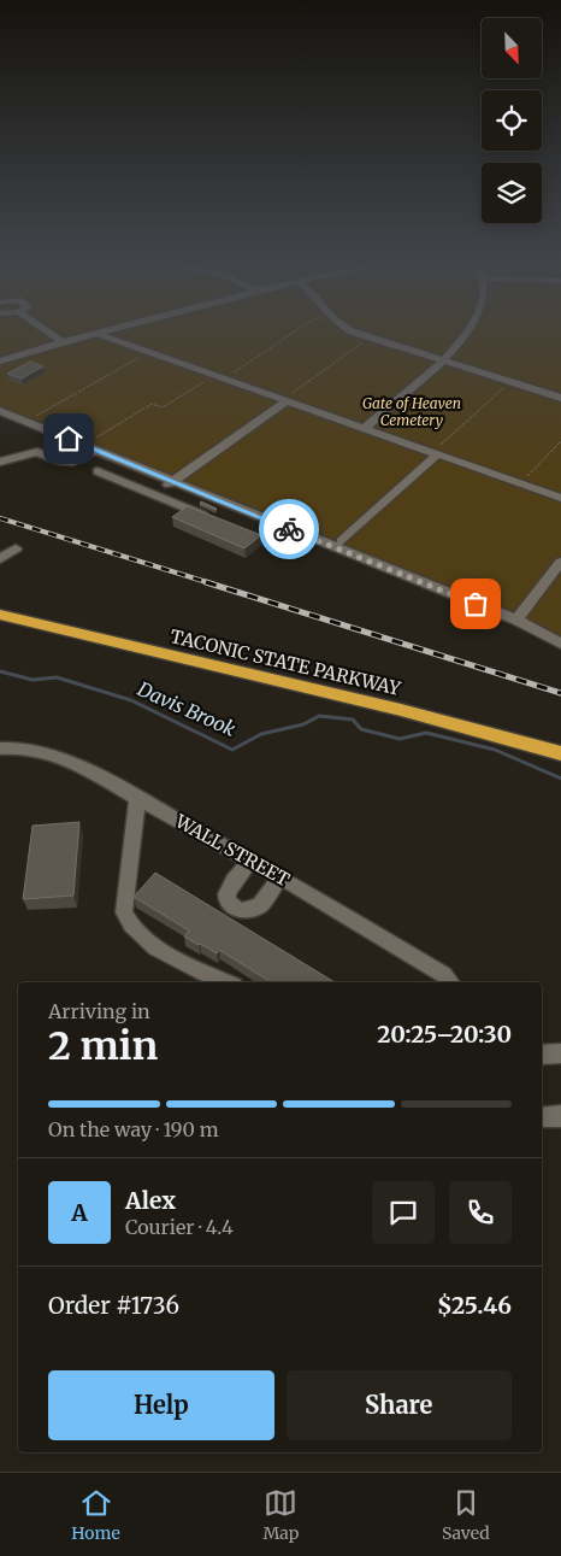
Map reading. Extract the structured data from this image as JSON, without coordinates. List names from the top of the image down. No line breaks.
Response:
{"streets":{"highway":["TACONIC STATE PARKWAY"],"street":["WALL STREET"]},"water":["Davis Brook"],"parks":["Gate of Heaven Cemetery"],"north":"bottom right","page":{"heading":["2 min","Arriving in","20:25–20:30"],"panel":["Alex","Courier · 4.4","Order #1736","$25.46"],"bar":"On the way · 190 m","round":"A","buttons":["Help","Share"],"tabs":["Home","Map","Saved"]}}
